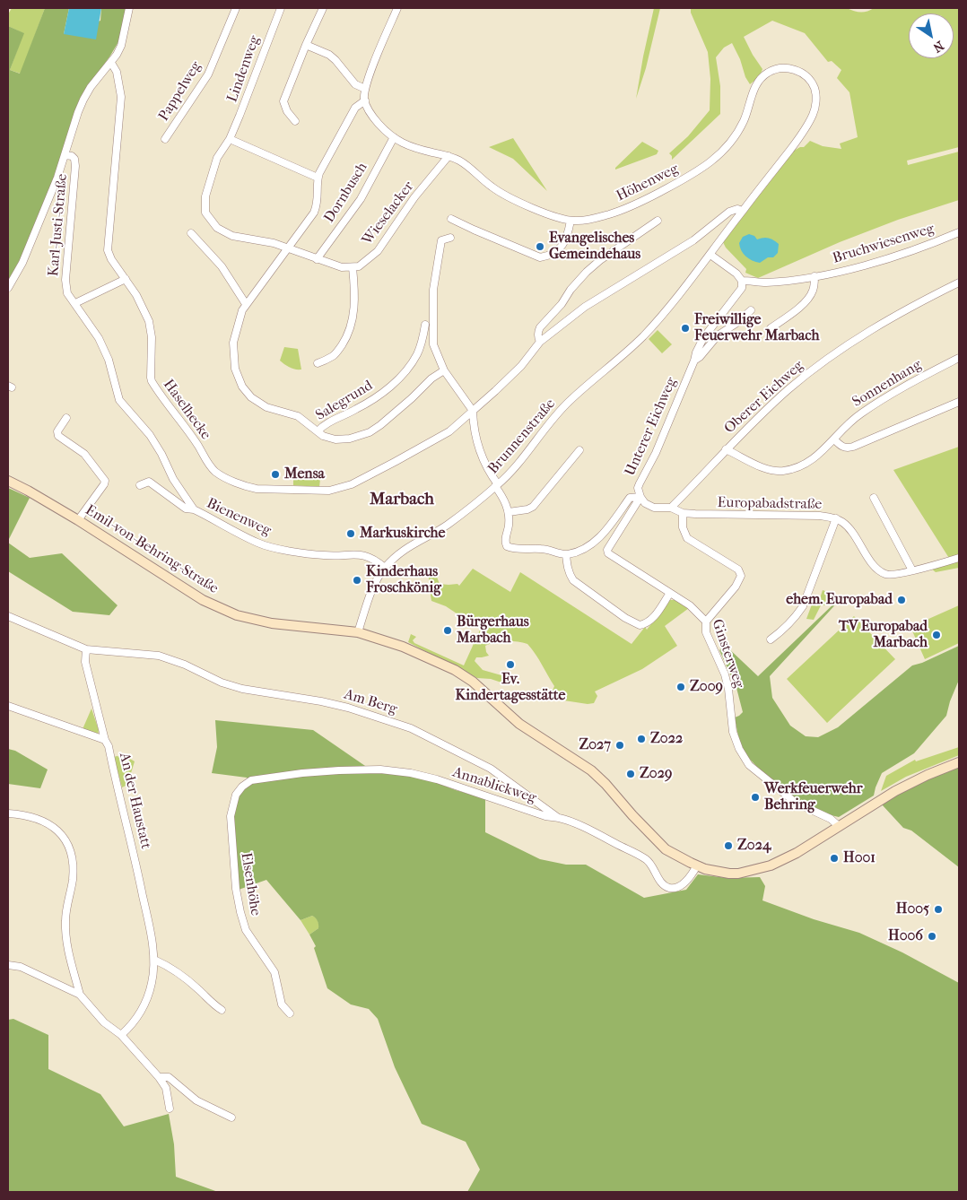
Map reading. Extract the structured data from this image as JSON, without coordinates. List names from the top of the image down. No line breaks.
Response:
{"streets":{"main road":["Emil-von-Behring-Straße"],"street":["Lindenweg","Pappelweg","Höhenweg","Dornbusch","Wieselacker","Karl-Justi-Straße","Bruchwiesenweg","Sonnenhang","Oberer Eichweg","Salegrund","Haselhecke","Unterer Eichweg","Brunnenstraße","Europabadstraße","Bienenweg","Ginsterweg","Am Berg","Annablickweg","An der Haustatt","Elsenhöhe"]},"crossings":[["Höhenweg","Dornbusch"],["Höhenweg","Wieselacker"],["Höhenweg","Brunnenstraße"],["Karl-Justi-Straße","Bienenweg"],["Bruchwiesenweg","Unterer Eichweg"],["Sonnenhang","Oberer Eichweg"],["Oberer Eichweg","Unterer Eichweg"],["Oberer Eichweg","Europabadstraße"],["Unterer Eichweg","Europabadstraße"],["Unterer Eichweg","Ginsterweg"],["Brunnenstraße","Bienenweg"],["Brunnenstraße","Emil-von-Behring-Straße"],["Emil-von-Behring-Straße","Ginsterweg"],["Emil-von-Behring-Straße","Annablickweg"],["Am Berg","Annablickweg"],["Am Berg","An der Haustatt"],["Annablickweg","Elsenhöhe"]],"districts":["Marbach"],"places":["Evangelisches Gemeindehaus","Freiwillige Feuerwehr Marbach","Mensa","Markuskirche","Kinderhaus Froschkönig","ehem. Europabad","Bürgerhaus Marbach","TV Europabad Marbach","Ev. Kindertagesstätte","Z009","Z022","Z027","Z029","Werkfeuerwehr Behring","Z024","H001","H005","H006"],"north":"bottom right"}
